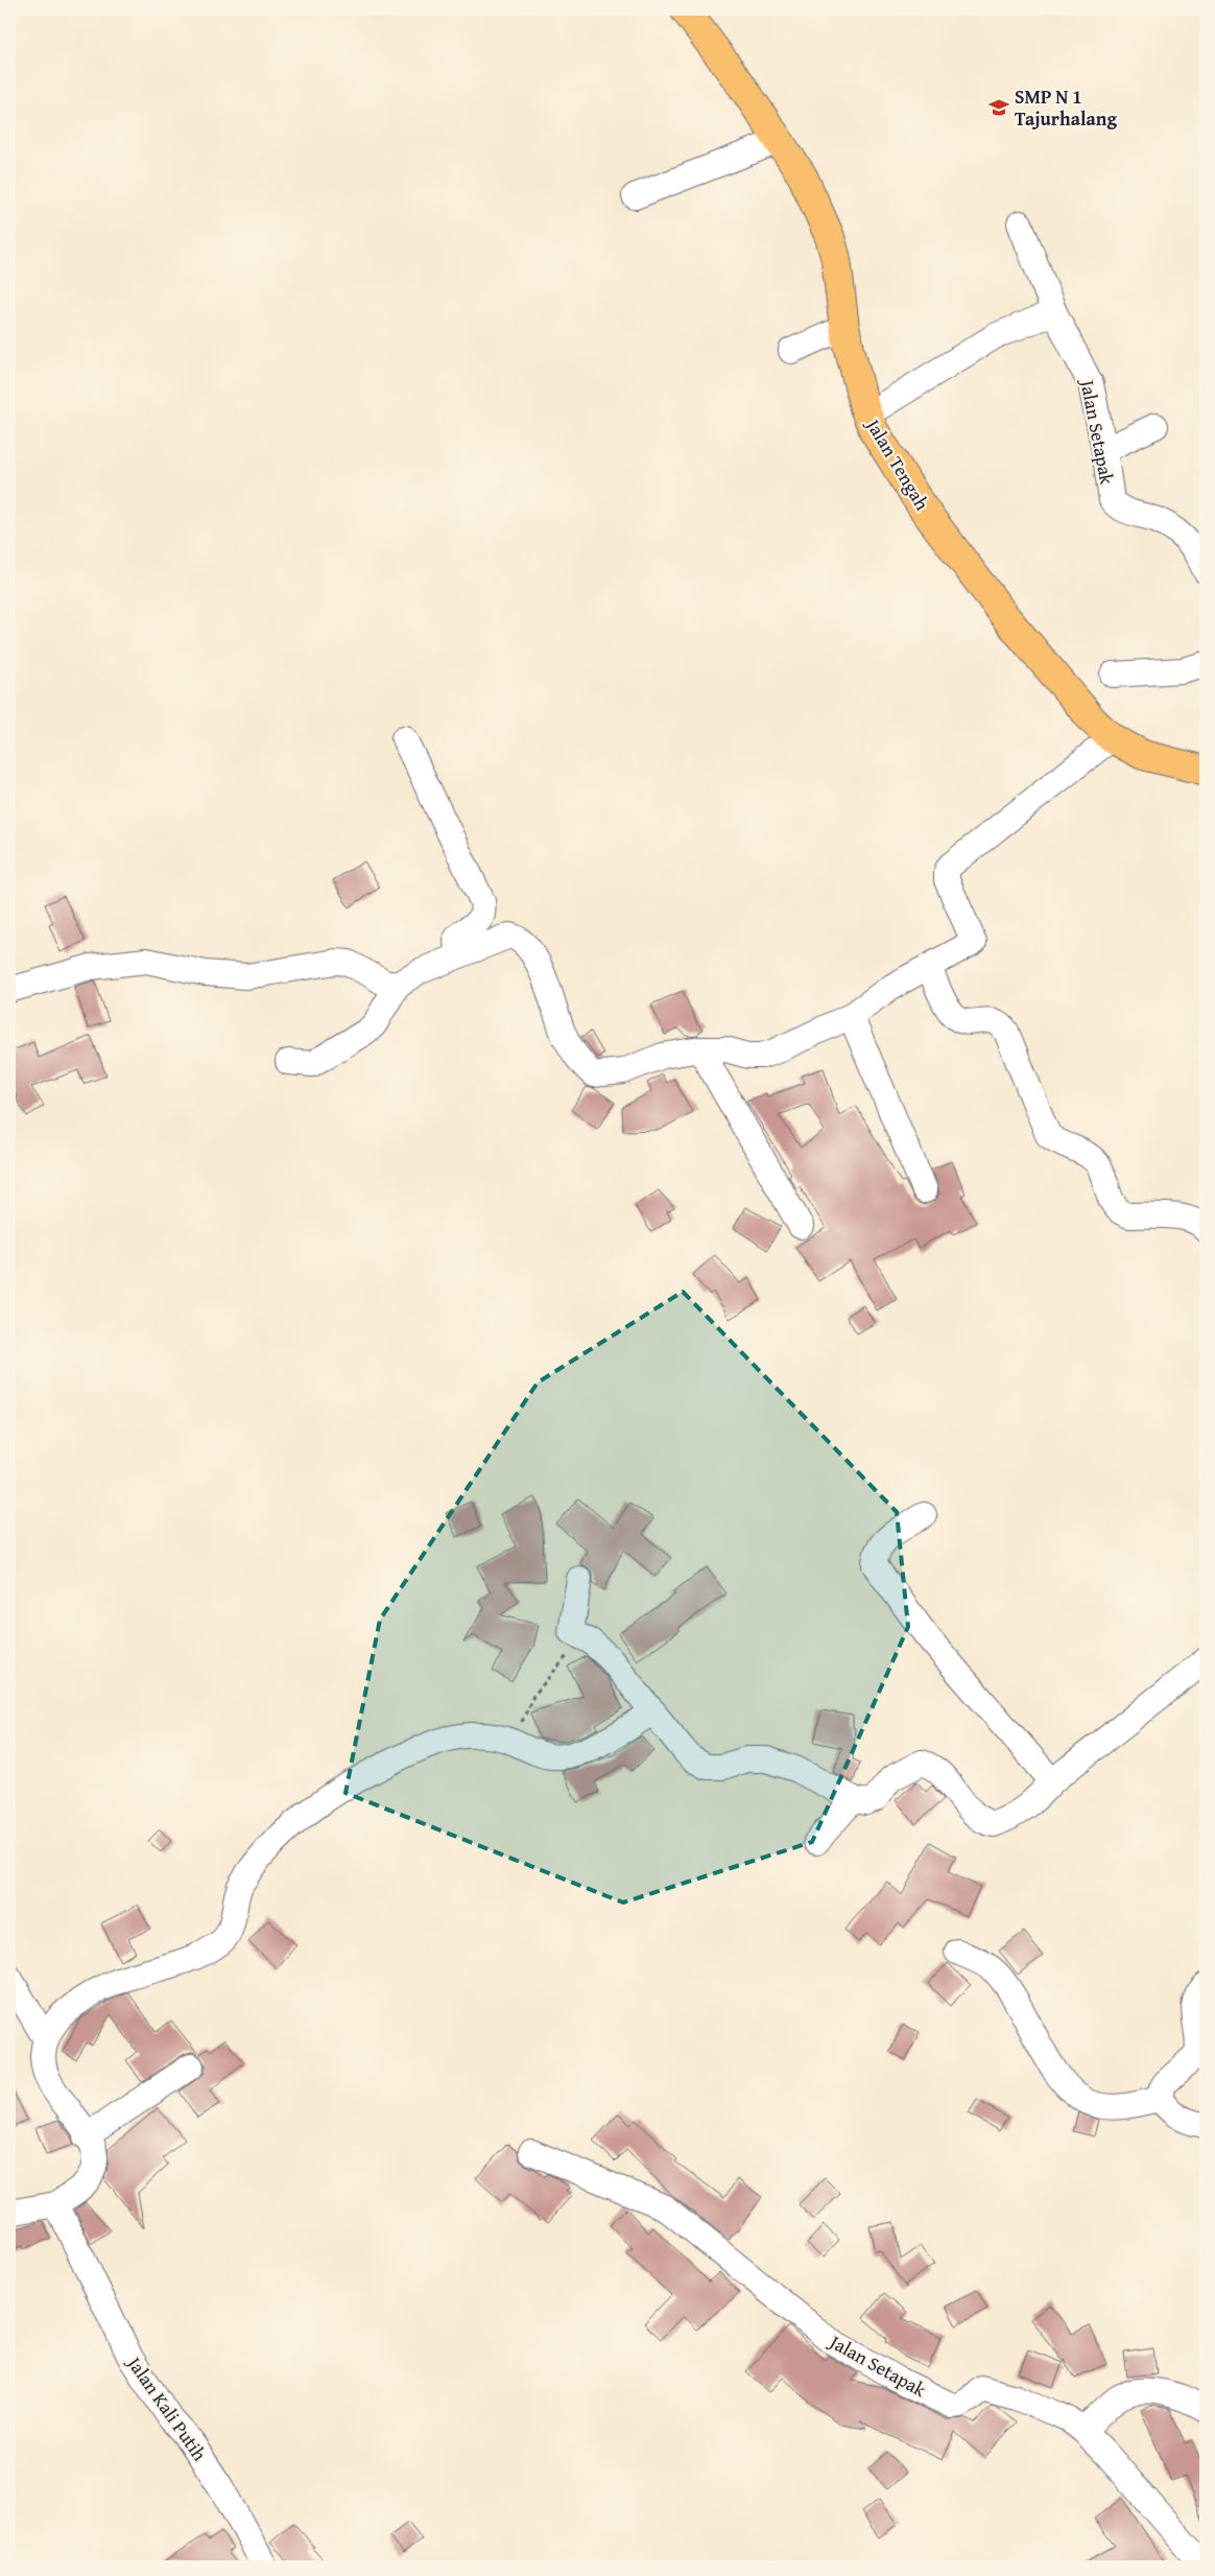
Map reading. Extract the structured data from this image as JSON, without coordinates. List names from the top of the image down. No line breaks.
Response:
{"streets":{"main road":["Jalan Tengah"],"street":["Jalan Setapak","Jalan Kali Putih"]},"places":{"school or university":["SMP N 1 Tajurhalang"]}}
